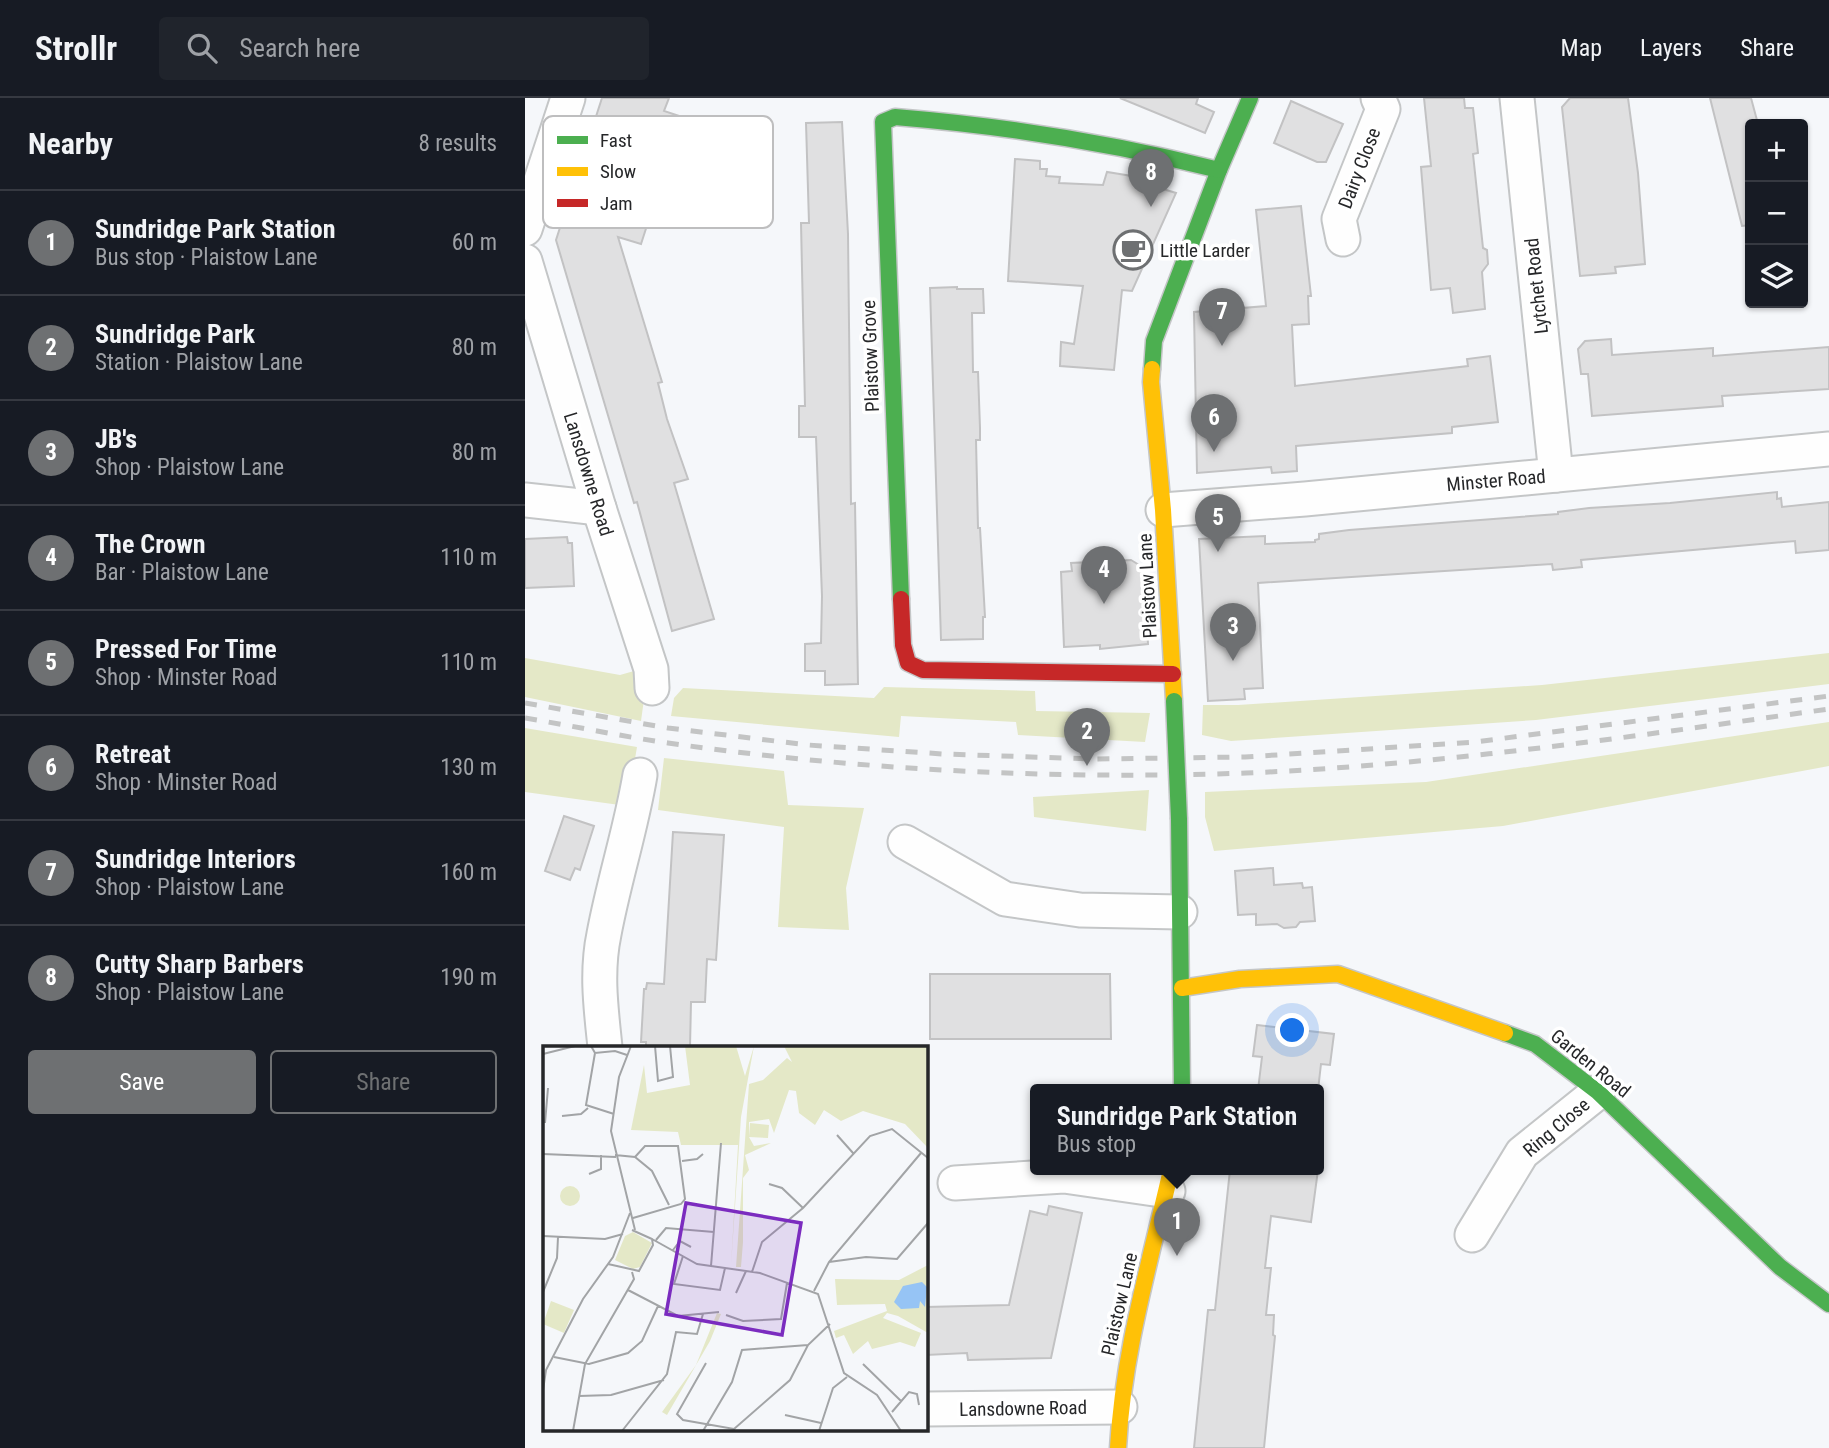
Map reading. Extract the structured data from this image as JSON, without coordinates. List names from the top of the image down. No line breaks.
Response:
{"streets":{"street":["Dairy Close","Lytchet Road","Plaistow Grove","Lansdowne Road","Minster Road","Plaistow Lane","Garden Road","Ring Close"]},"crossings":[["Lytchet Road","Minster Road"],["Plaistow Grove","Plaistow Lane"],["Lansdowne Road","Plaistow Lane"],["Minster Road","Plaistow Lane"],["Plaistow Lane","Garden Road"],["Garden Road","Ring Close"]],"places":{"cafe":["Little Larder"]},"legend":["Fast","Slow","Jam"],"page":{"header":"Strollr","search":"Search here","nav":["Map","Layers","Share"],"heading":["Nearby","8 results"],"map_buttons":["+","−"],"pins":["8","7","6","5","4","3","2","1"],"list":[{"mark":"1","name":"Sundridge Park Station","note":"Bus stop · Plaistow Lane","value":"60 m"},{"mark":"2","name":"Sundridge Park","note":"Station · Plaistow Lane","value":"80 m"},{"mark":"3","name":"JB's","note":"Shop · Plaistow Lane","value":"80 m"},{"mark":"4","name":"The Crown","note":"Bar · Plaistow Lane","value":"110 m"},{"mark":"5","name":"Pressed For Time","note":"Shop · Minster Road","value":"110 m"},{"mark":"6","name":"Retreat","note":"Shop · Minster Road","value":"130 m"},{"mark":"7","name":"Sundridge Interiors","note":"Shop · Plaistow Lane","value":"160 m"},{"mark":"8","name":"Cutty Sharp Barbers","note":"Shop · Plaistow Lane","value":"190 m"}],"buttons":["Save","Share"],"popup":["Sundridge Park Station","Bus stop"]}}
